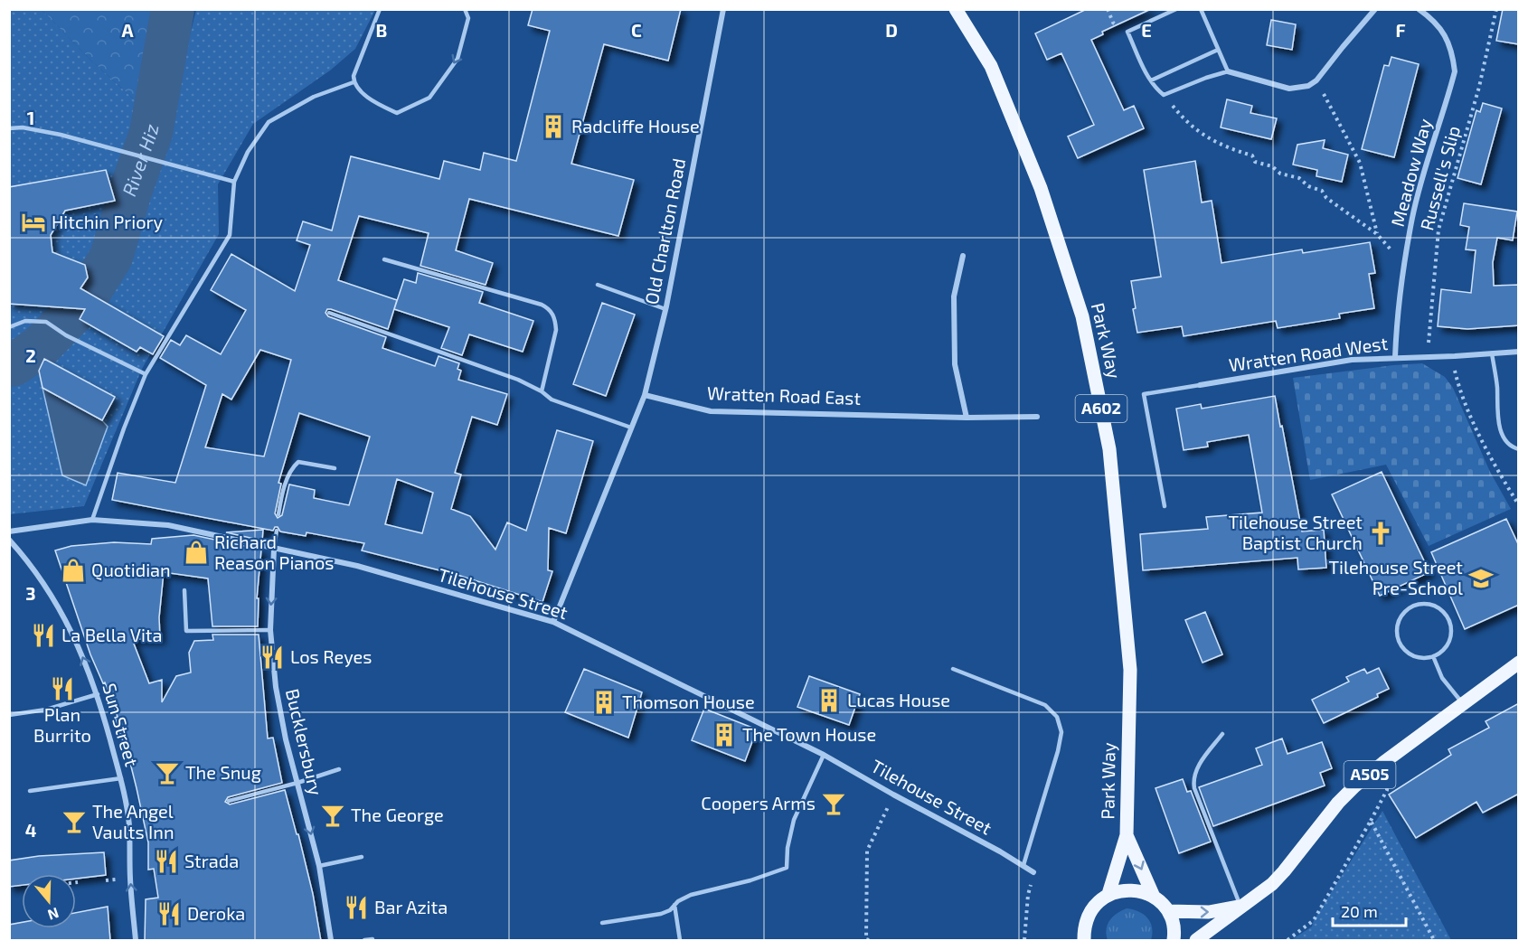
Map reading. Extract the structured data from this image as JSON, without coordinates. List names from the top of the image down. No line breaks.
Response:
{"streets":{"main road":["Park Way","A602","A505"],"street":["Meadow Way","Old Charlton Road","Wratten Road West","Wratten Road East","Tilehouse Street","Sun Street","Bucklersbury"],"path":["Russell's Slip"]},"crossings":[["Meadow Way","Wratten Road West"],["Russell's Slip","Wratten Road West"],["Old Charlton Road","Wratten Road East"],["Tilehouse Street","Bucklersbury"]],"one_way":["Sun Street","Bucklersbury"],"water":["River Hiz"],"places":{"building":["Radcliffe House","Lucas House","Thomson House","The Town House"],"hotel":["Hitchin Priory"],"church":["Tilehouse Street Baptist Church"],"shop":["Richard Reason Pianos","Quotidian"],"school or university":["Tilehouse Street Pre-School"],"restaurant":["La Bella Vita","Los Reyes","Plan Burrito","Strada","Bar Azita","Deroka"],"bar":["The Snug","Coopers Arms","The George","The Angel Vaults Inn"]},"scale_bar":"20 m","north":"bottom","grid":{"columns":["A","B","C","D","E","F"],"rows":["1","2","3","4"]}}
